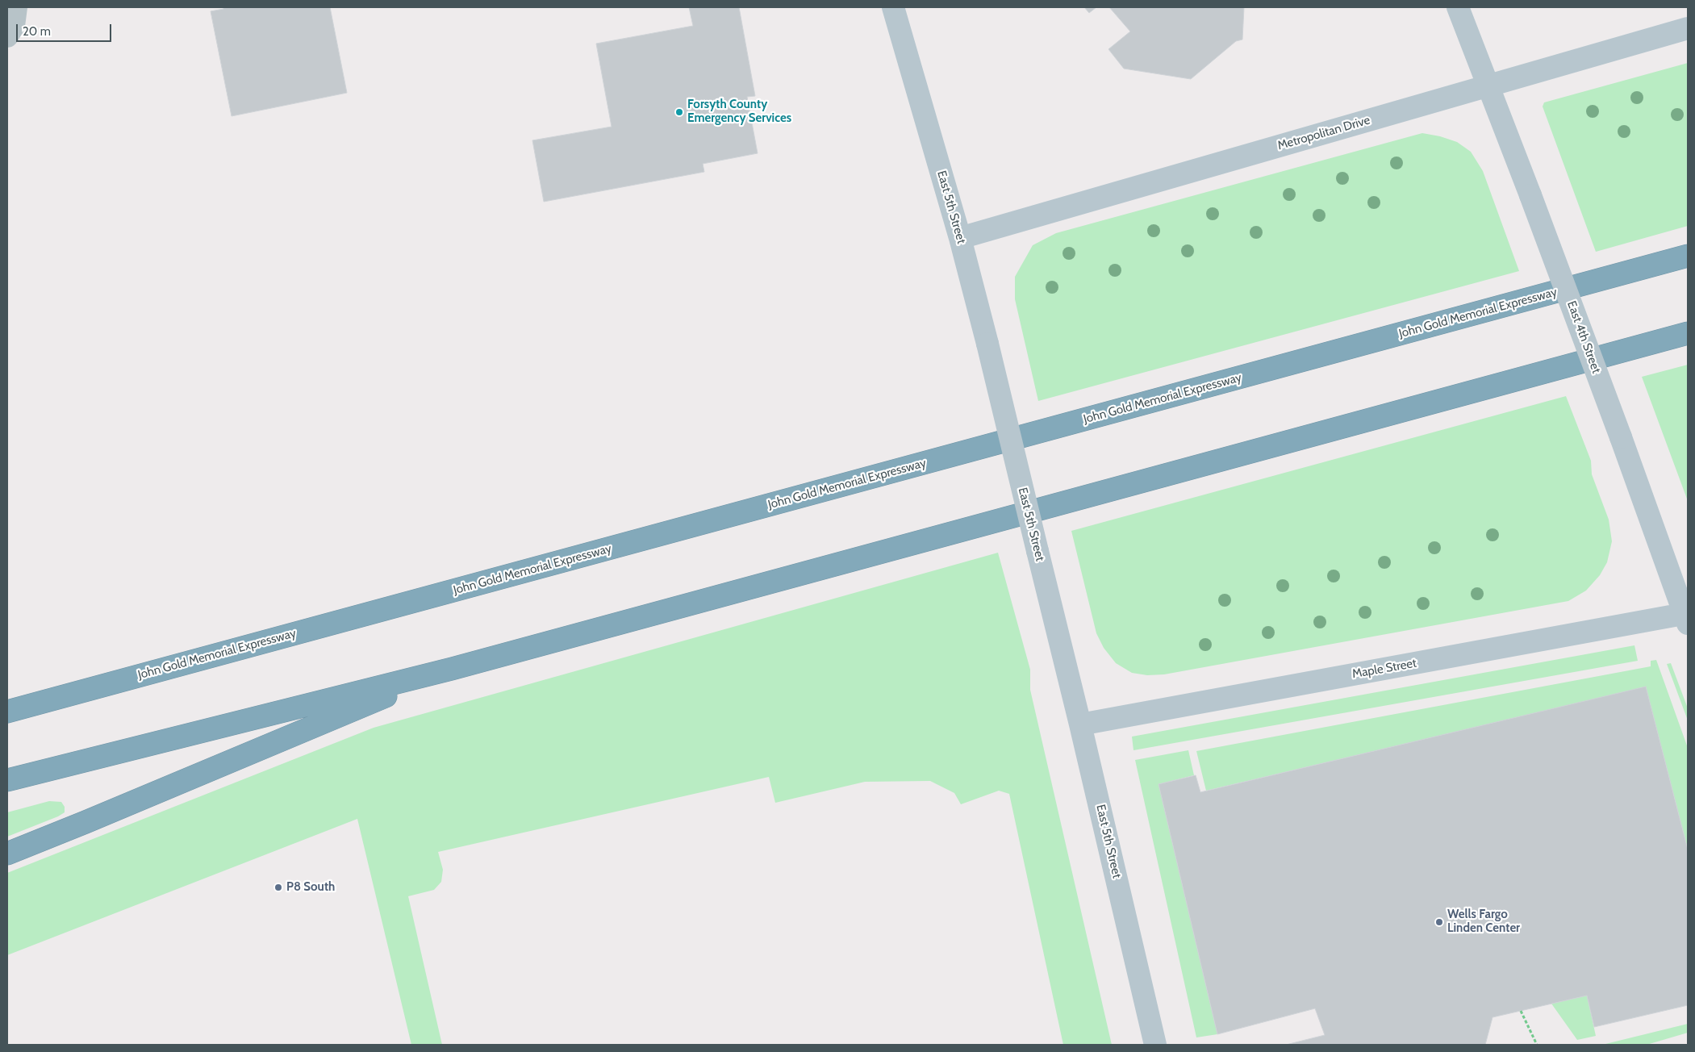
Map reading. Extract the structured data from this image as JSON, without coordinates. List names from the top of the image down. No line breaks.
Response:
{"streets":{"highway":["John Gold Memorial Expressway"],"street":["Metropolitan Drive","East 5th Street","East 4th Street","Maple Street"]},"crossings":[["Metropolitan Drive","East 5th Street"],["Metropolitan Drive","East 4th Street"],["East 5th Street","Maple Street"],["East 4th Street","Maple Street"]],"places":["Forsyth County Emergency Services","P8 South","Wells Fargo Linden Center"],"scale_bar":"20 m"}
